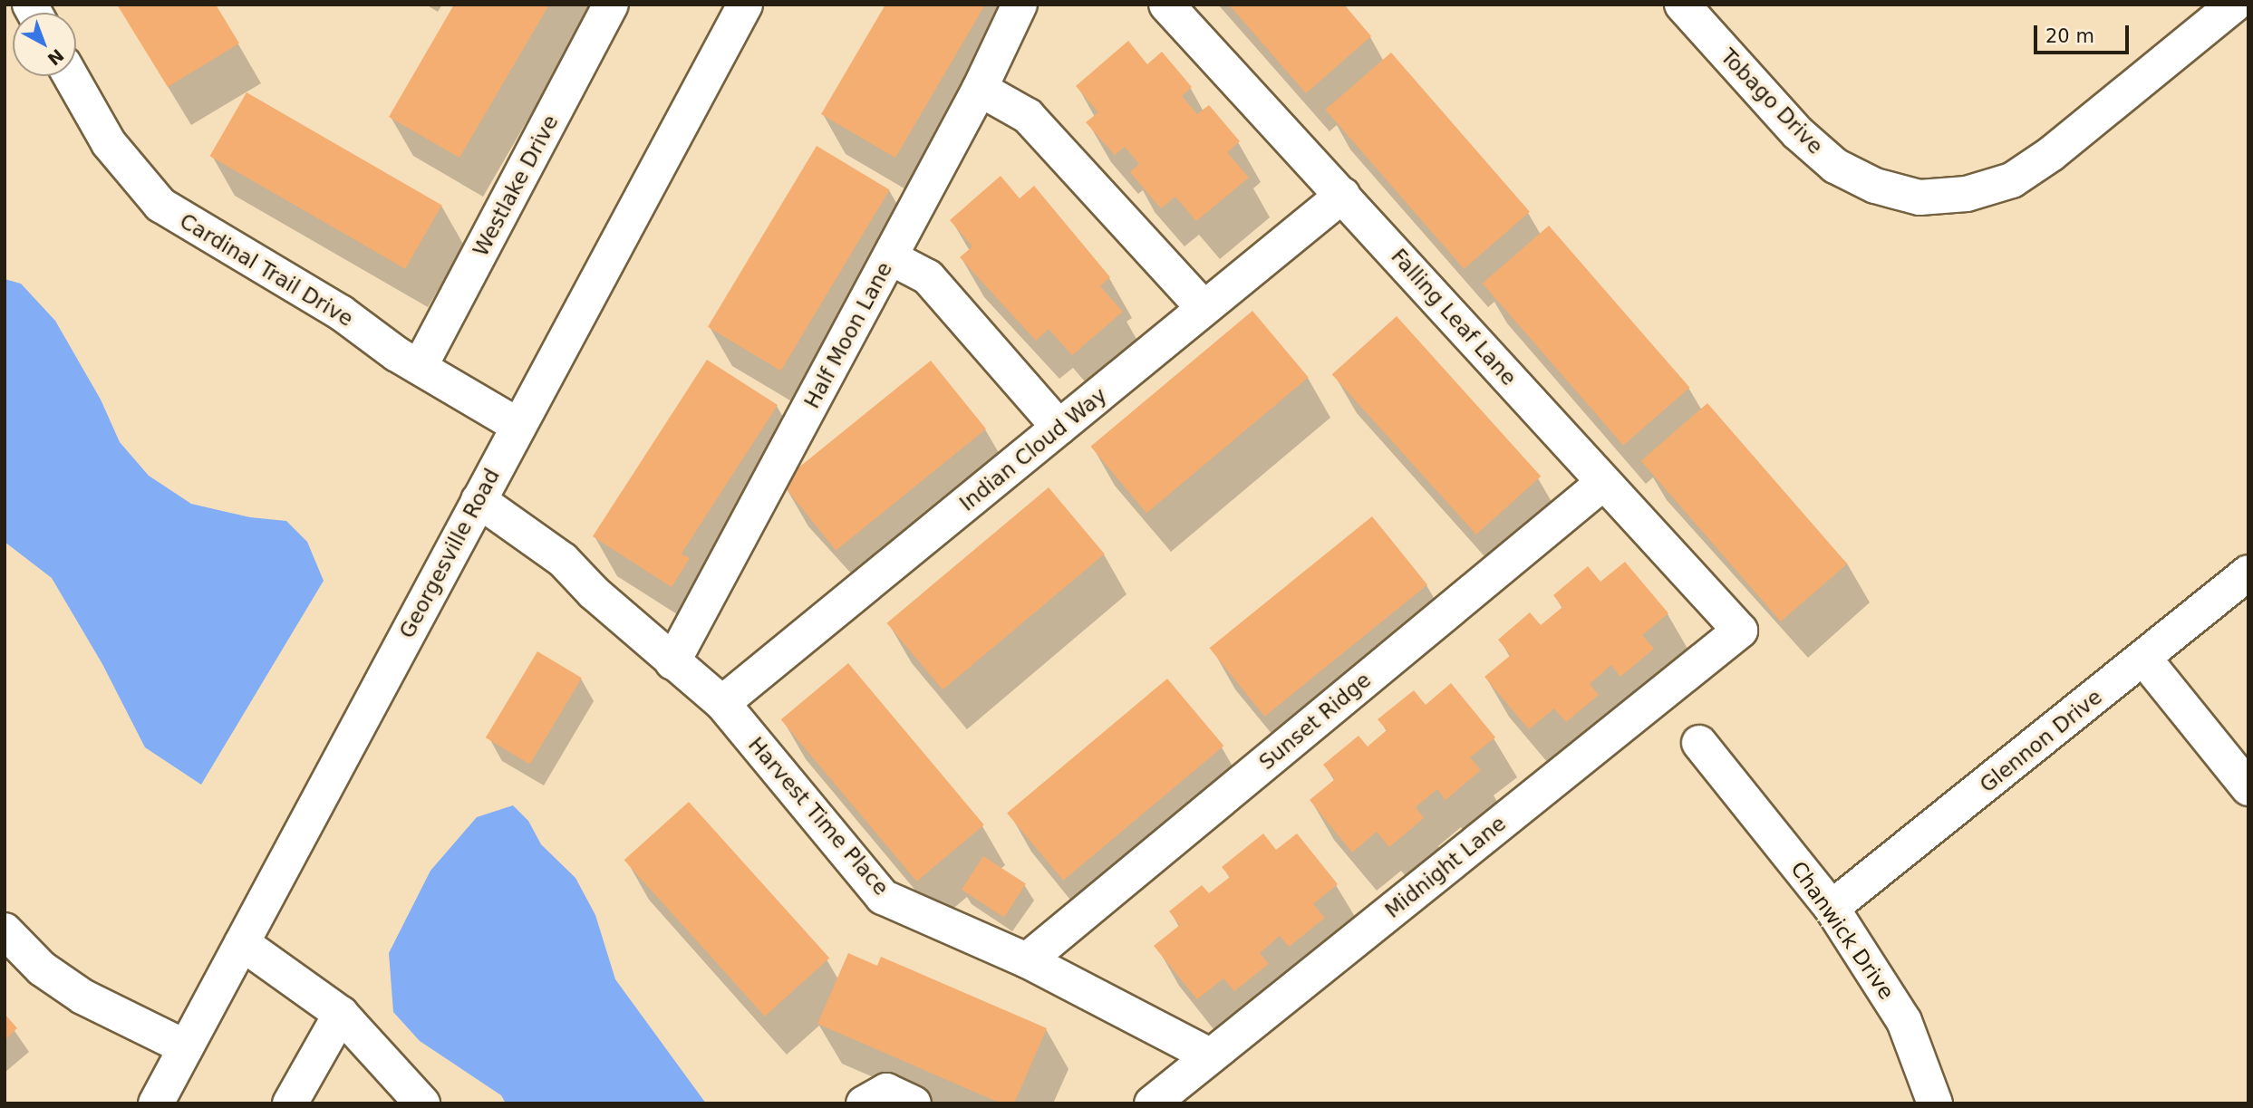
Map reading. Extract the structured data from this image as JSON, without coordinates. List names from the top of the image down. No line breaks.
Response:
{"streets":{"street":["Tobago Drive","Westlake Drive","Cardinal Trail Drive","Falling Leaf Lane","Half Moon Lane","Indian Cloud Way","Georgesville Road","Sunset Ridge","Glennon Drive","Harvest Time Place","Midnight Lane","Chanwick Drive"]},"crossings":[["Westlake Drive","Cardinal Trail Drive"],["Cardinal Trail Drive","Georgesville Road"],["Falling Leaf Lane","Indian Cloud Way"],["Falling Leaf Lane","Sunset Ridge"],["Falling Leaf Lane","Midnight Lane"],["Half Moon Lane","Harvest Time Place"],["Indian Cloud Way","Harvest Time Place"],["Georgesville Road","Harvest Time Place"],["Sunset Ridge","Harvest Time Place"],["Glennon Drive","Chanwick Drive"],["Harvest Time Place","Midnight Lane"]],"scale_bar":"20 m","north":"bottom right"}
